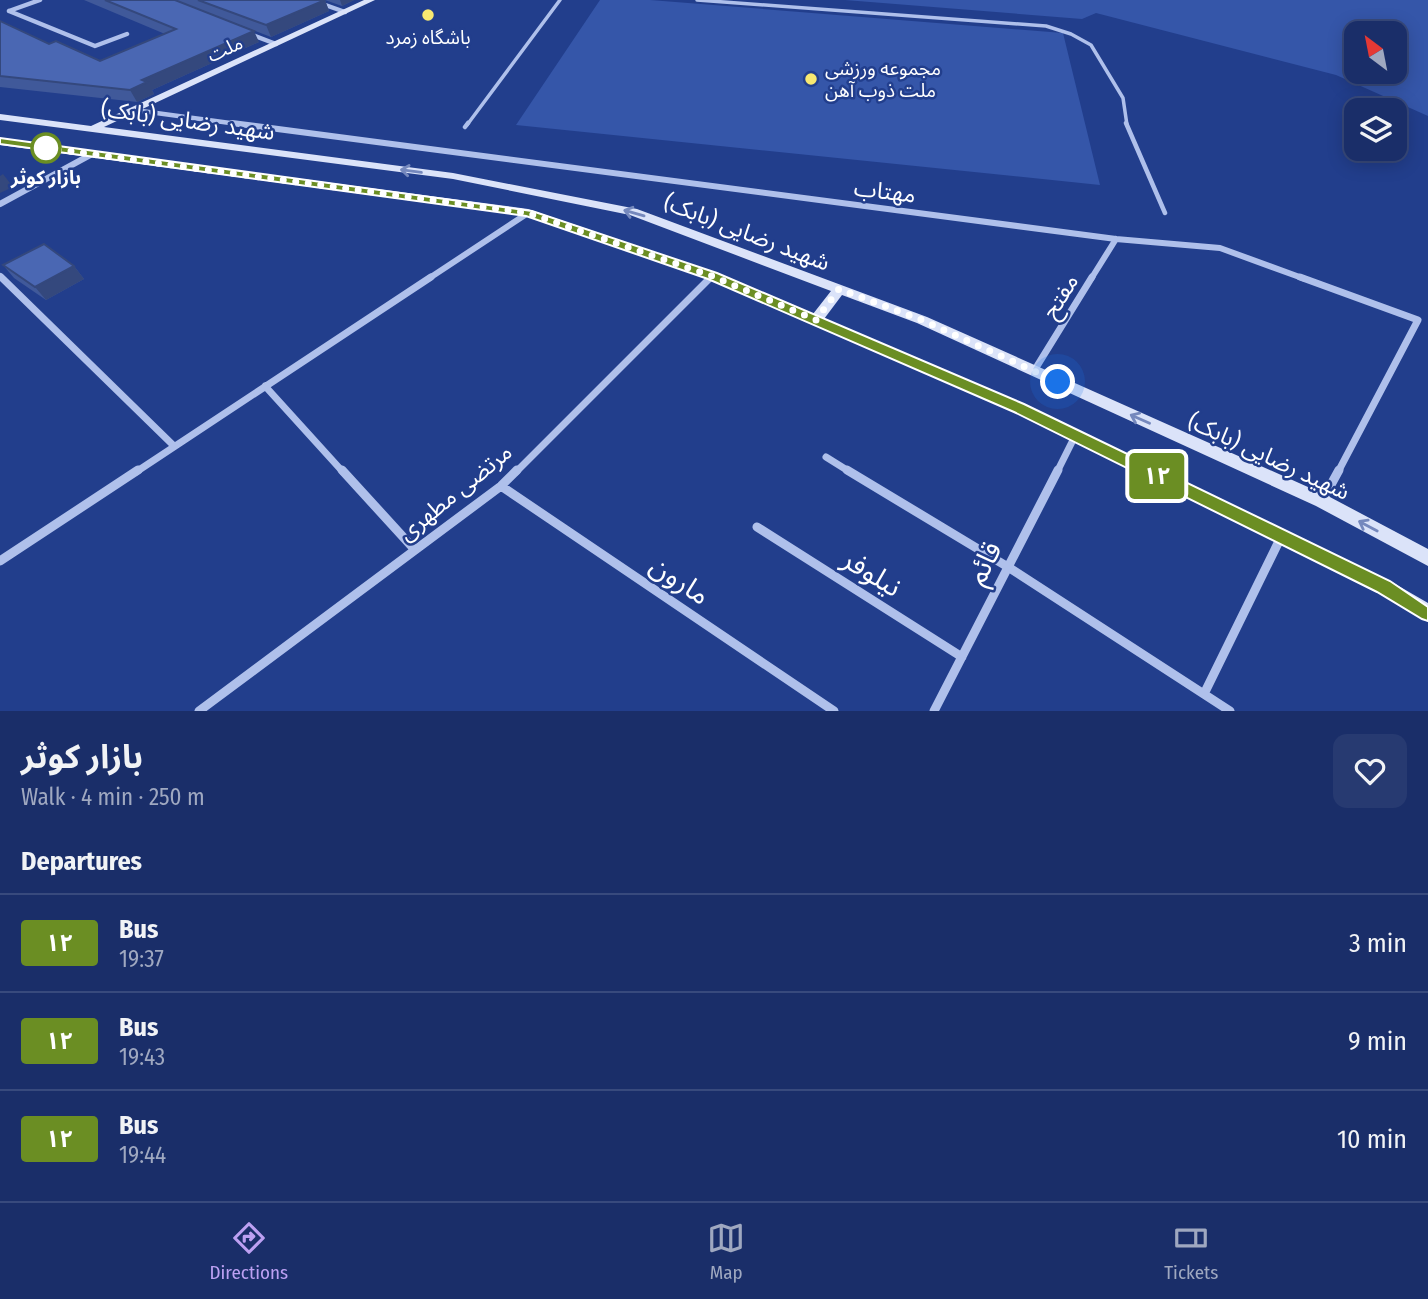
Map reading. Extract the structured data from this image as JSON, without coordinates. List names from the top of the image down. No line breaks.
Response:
{"streets":{"main road":["ملت","شهید رضایی (بابک)"],"street":["مهتاب","مفتح","مرتضی مطهری","قائم","نیلوفر","مارون"]},"crossings":[["ملت","شهید رضایی (بابک)"],["ملت","مهتاب"],["شهید رضایی (بابک)","مهتاب"],["شهید رضایی (بابک)","مفتح"],["شهید رضایی (بابک)","مرتضی مطهری"],["شهید رضایی (بابک)","قائم"],["مهتاب","مفتح"],["مرتضی مطهری","مارون"],["قائم","نیلوفر"]],"places":["باشگاه زمرد","مجموعه ورزشی ملت ذوب آهن","بازار کوثر"],"lines":["bus line ۱۲"],"north":"top left","page":{"on_map":"۱۲","heading":[["بازار کوثر","Walk · 4 min · 250 m"],"Departures"],"list":[{"mark":"۱۲","name":"Bus","note":"19:37","value":"3 min"},{"mark":"۱۲","name":"Bus","note":"19:43","value":"9 min"},{"mark":"۱۲","name":"Bus","note":"19:44","value":"10 min"}],"tabs":["Directions","Map","Tickets"]}}
